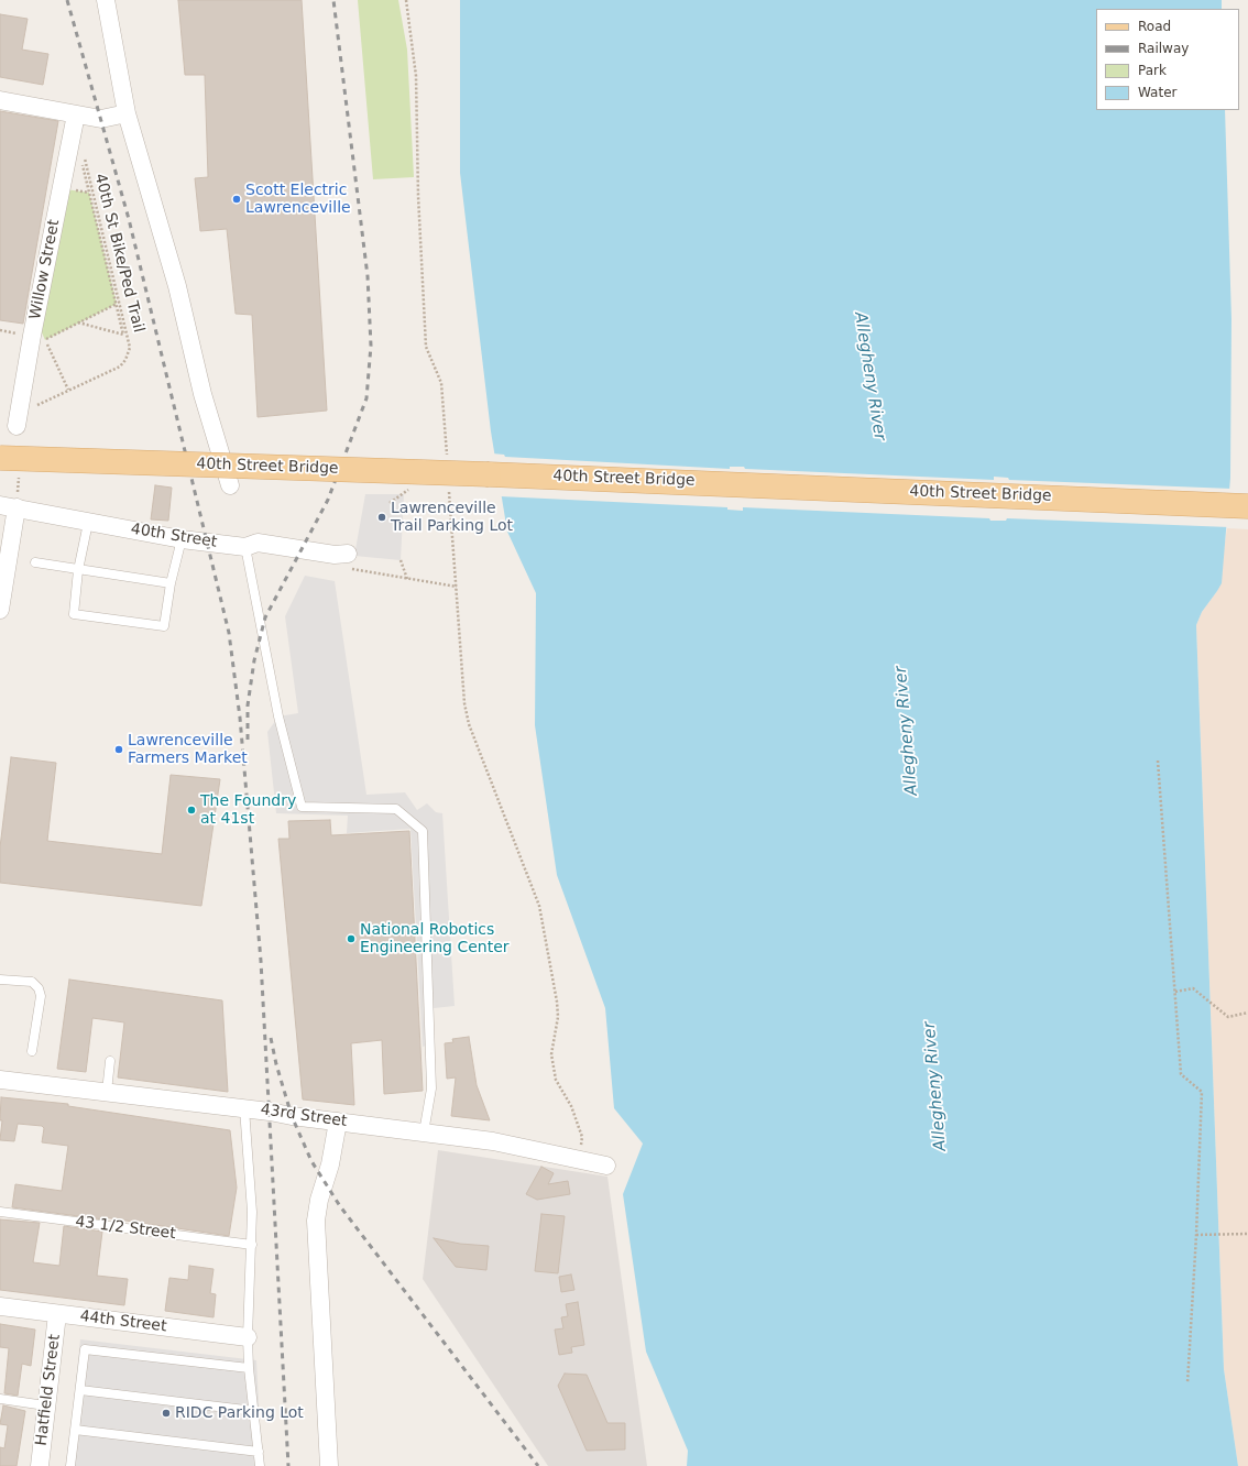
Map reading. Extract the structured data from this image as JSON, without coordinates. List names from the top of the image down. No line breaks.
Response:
{"streets":{"main road":["40th Street Bridge"],"street":["Willow Street","40th Street","43rd Street","44th Street","Hatfield Street"],"lane":["43 1/2 Street"],"path":["40th St Bike/Ped Trail"]},"crossings":[["44th Street","Hatfield Street"]],"water":["Allegheny River"],"places":["Scott Electric Lawrenceville","Lawrenceville Trail Parking Lot","Lawrenceville Farmers Market","The Foundry at 41st","National Robotics Engineering Center","RIDC Parking Lot"],"legend":["Road","Railway","Park","Water"]}
